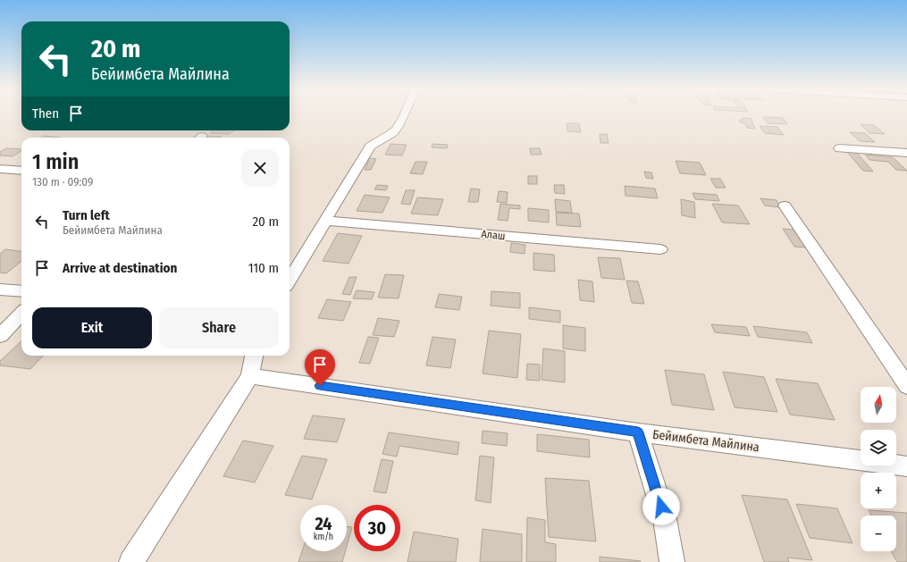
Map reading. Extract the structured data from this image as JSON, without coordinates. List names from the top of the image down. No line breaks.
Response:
{"streets":{"street":["Алаш","Бейимбета Майлина"]},"north":"top","page":{"turn":["20 m","Бейимбета Майлина"],"then":"Then","heading":["1 min","130 m · 09:09"],"list":[{"name":"Turn left","note":"Бейимбета Майлина","value":"20 m"},{"name":"Arrive at destination","value":"110 m"}],"buttons":["Exit","Share"],"map_buttons":["+","−"],"speed":"24 km/h","limit":"30"}}
